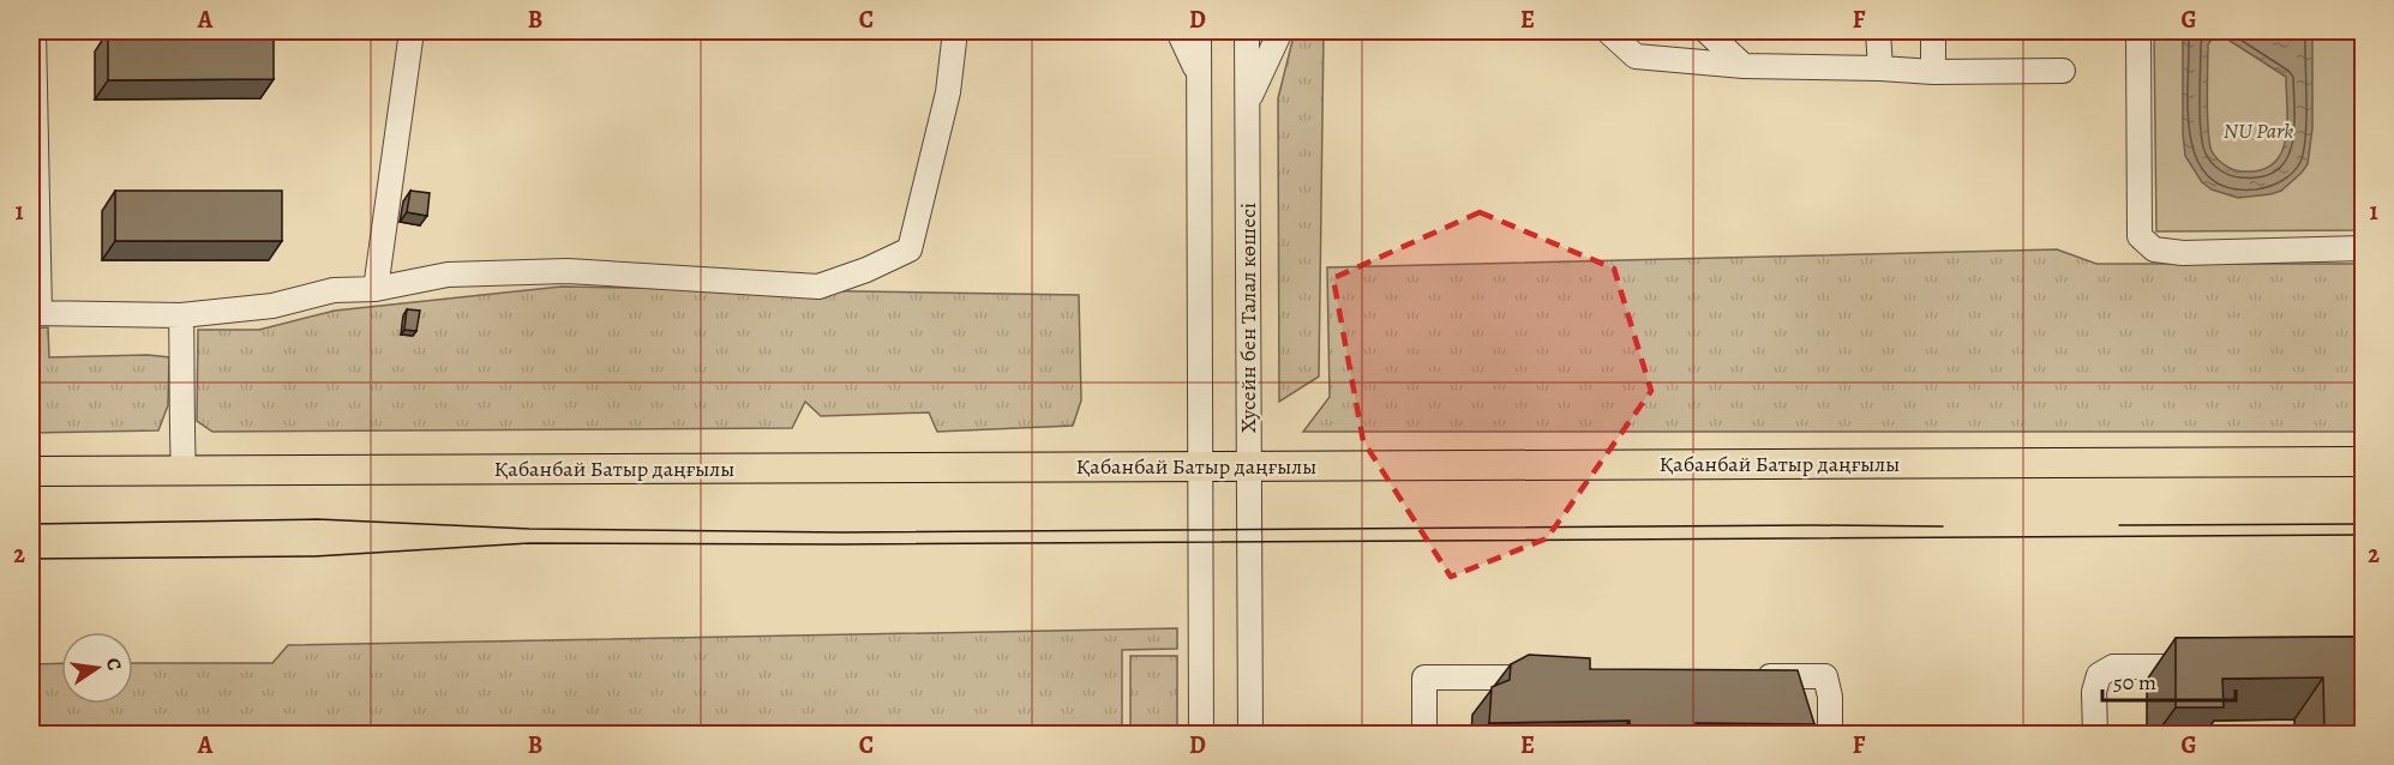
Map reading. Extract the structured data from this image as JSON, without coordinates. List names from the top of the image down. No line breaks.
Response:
{"streets":{"main road":["Қабанбай Батыр даңғылы"],"street":["Хусейн бен Талал көшесі"]},"crossings":[["Хусейн бен Талал көшесі","Қабанбай Батыр даңғылы"]],"parks":["NU Park"],"scale_bar":"50 m","north":"right","grid":{"columns":["A","B","C","D","E","F","G"],"rows":["1","2"]}}
